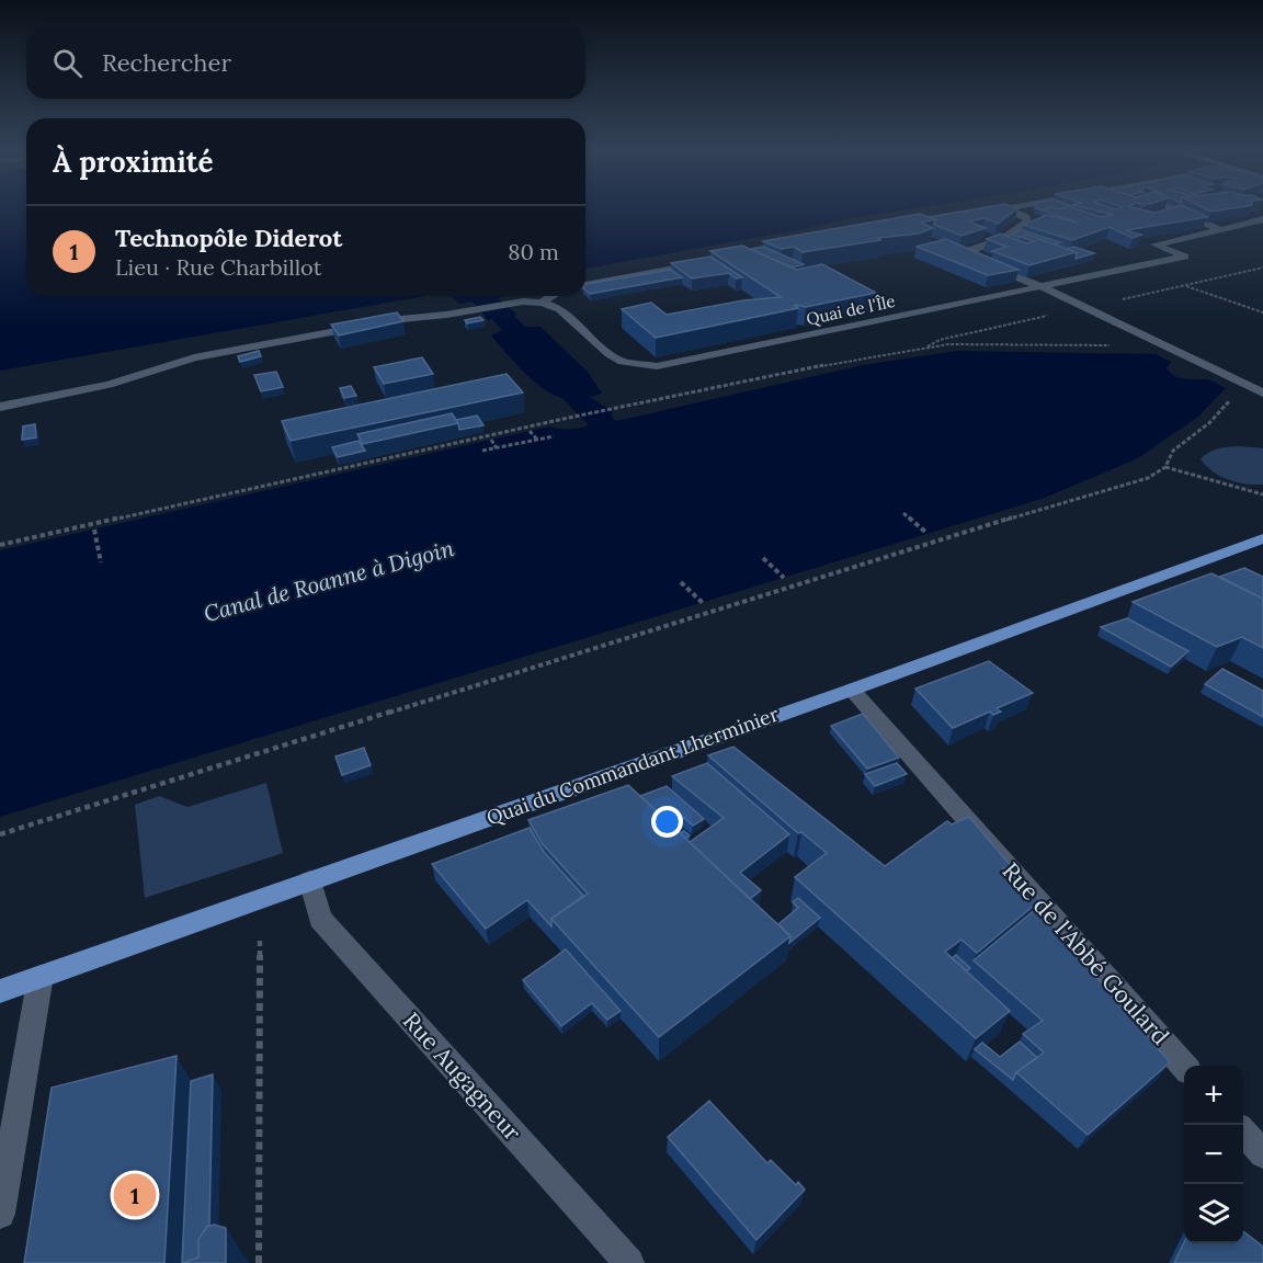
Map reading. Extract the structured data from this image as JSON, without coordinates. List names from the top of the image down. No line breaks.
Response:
{"streets":{"main road":["Quai du Commandant Lherminier"],"street":["Quai de l'Île","Rue de l'Abbé Goulard","Rue Augagneur"]},"crossings":[["Quai du Commandant Lherminier","Rue de l'Abbé Goulard"],["Quai du Commandant Lherminier","Rue Augagneur"]],"water":["Canal de Roanne à Digoin"],"page":{"search":"Rechercher","heading":"À proximité","list":[{"mark":"1","name":"Technopôle Diderot","note":"Lieu · Rue Charbillot","value":"80 m"}],"map_buttons":["+","−"],"pins":"1"}}
